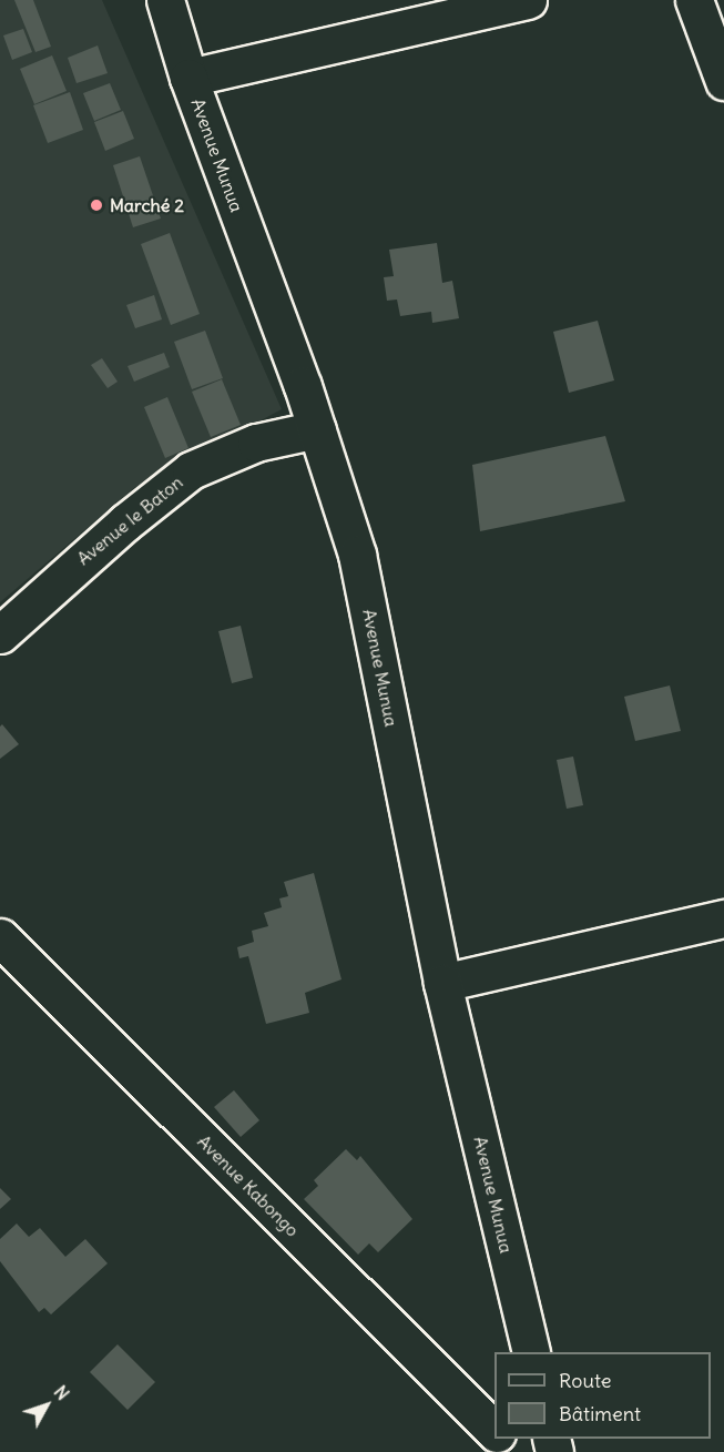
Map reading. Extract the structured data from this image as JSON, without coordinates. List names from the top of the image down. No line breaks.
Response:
{"streets":{"street":["Avenue Munua","Avenue le Baton","Avenue Kabongo"]},"crossings":[["Avenue Munua","Avenue le Baton"]],"places":["Marché 2"],"legend":["Route","Bâtiment"],"north":"top right"}
